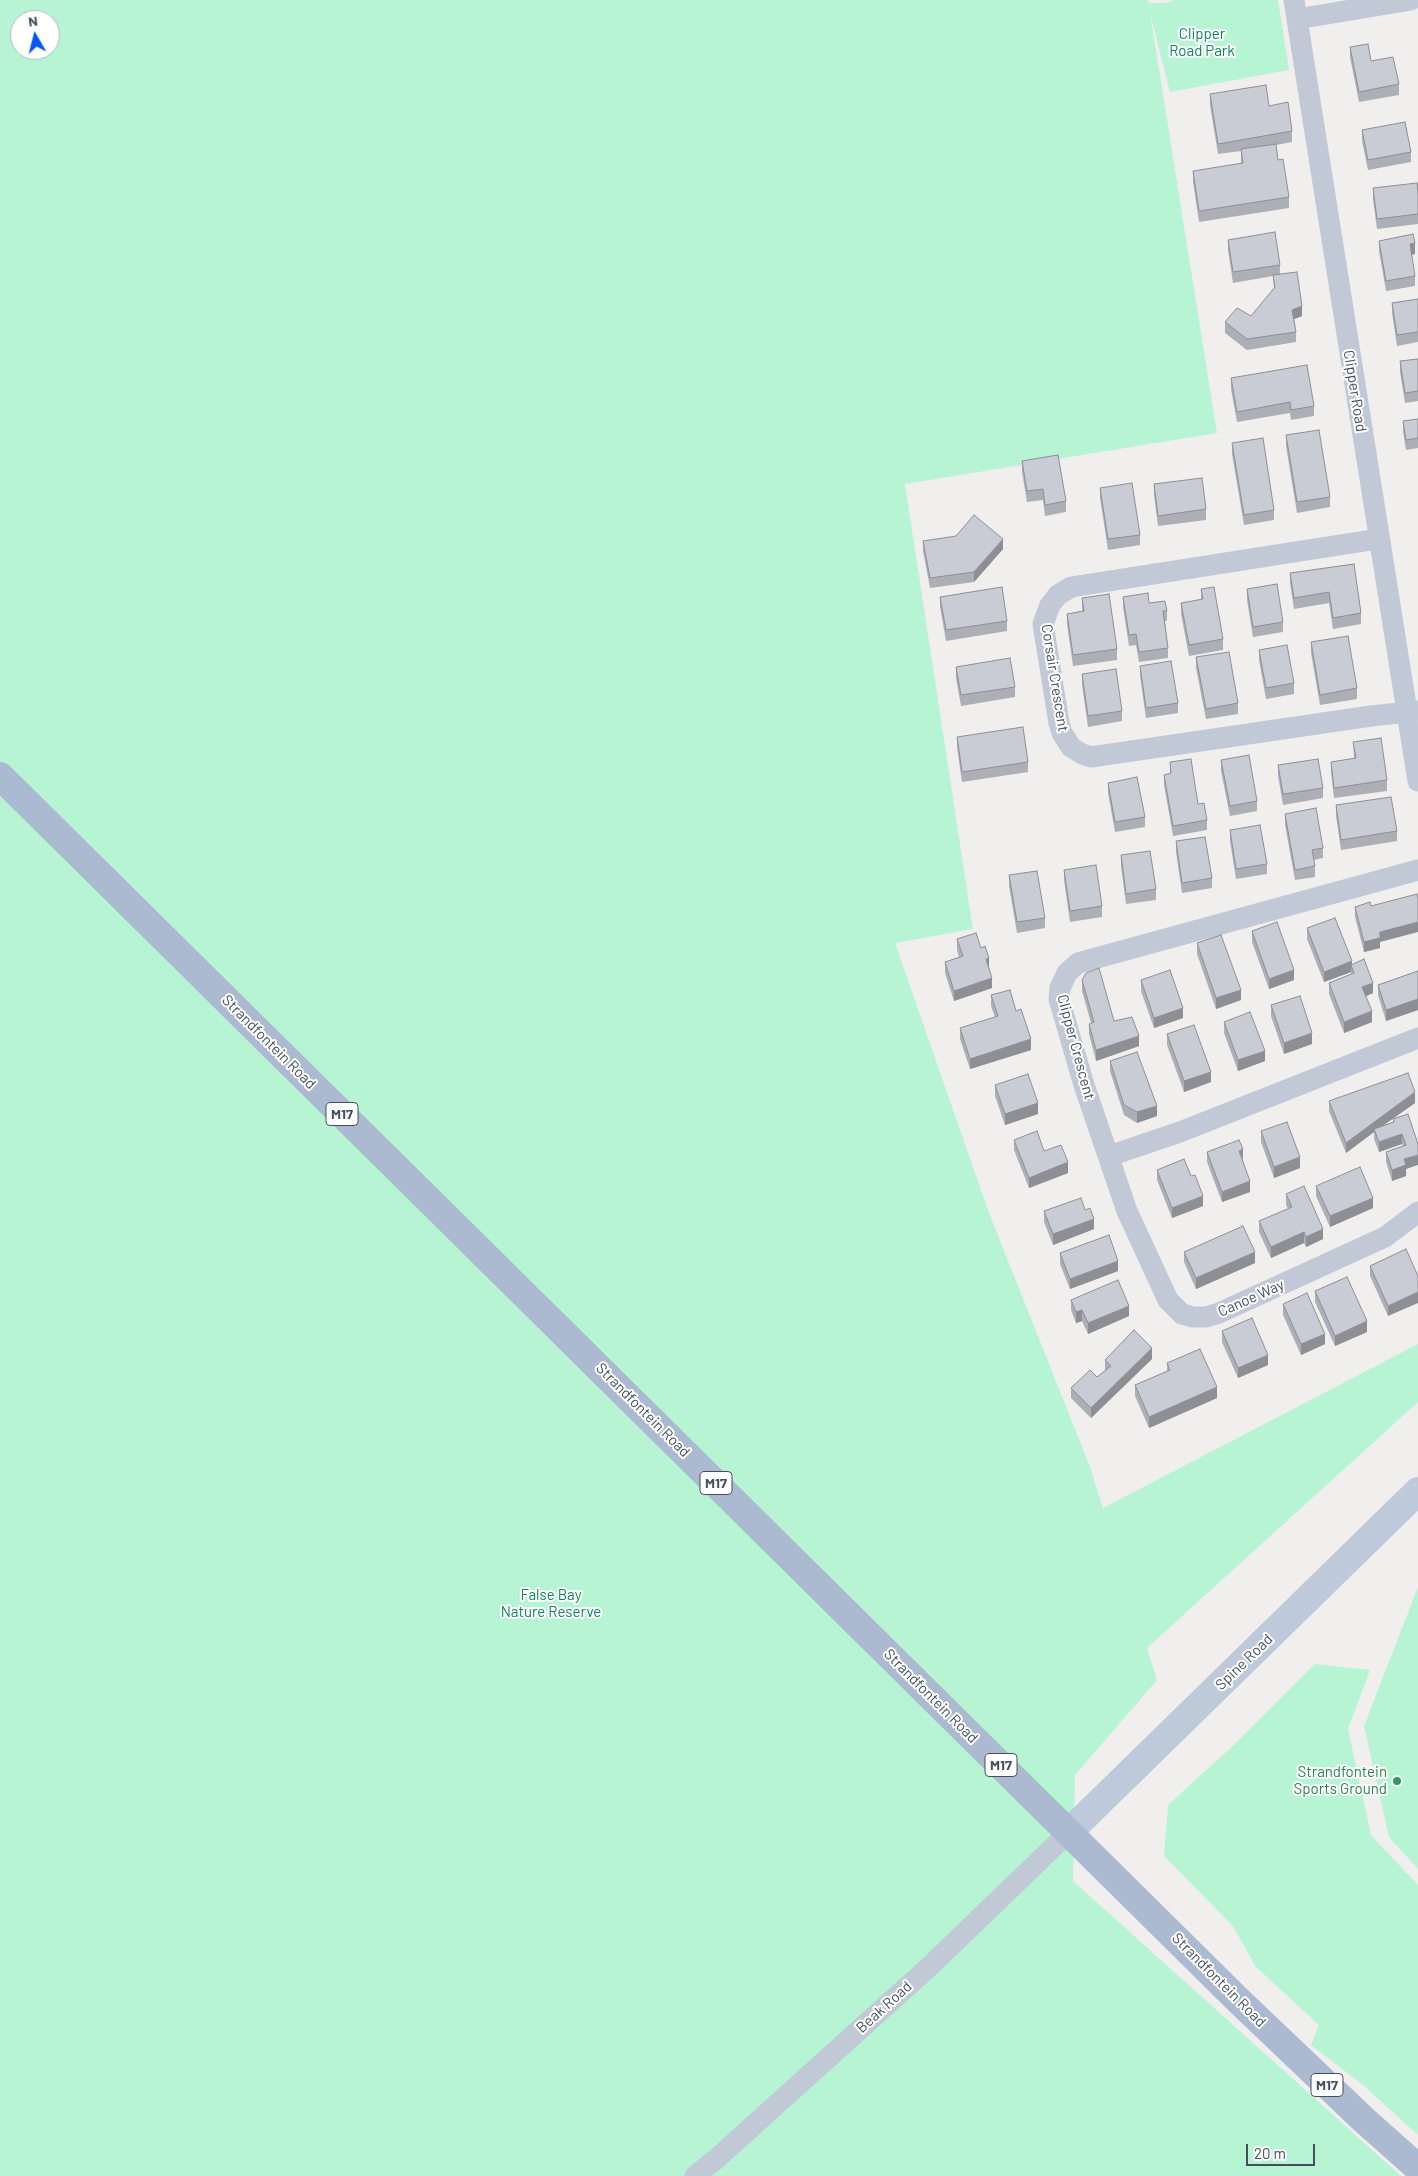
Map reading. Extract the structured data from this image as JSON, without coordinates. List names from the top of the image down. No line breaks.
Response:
{"streets":{"main road":["Strandfontein Road","M17","Spine Road"],"street":["Clipper Road","Corsair Crescent","Clipper Crescent","Canoe Way","Beak Road"]},"crossings":[["Clipper Road","Corsair Crescent"],["Strandfontein Road","Spine Road"],["Strandfontein Road","Beak Road"],["Clipper Crescent","Canoe Way"],["Spine Road","Beak Road"]],"parks":["Clipper Road Park","False Bay Nature Reserve"],"places":["Strandfontein Sports Ground"],"scale_bar":"20 m","north":"top"}
